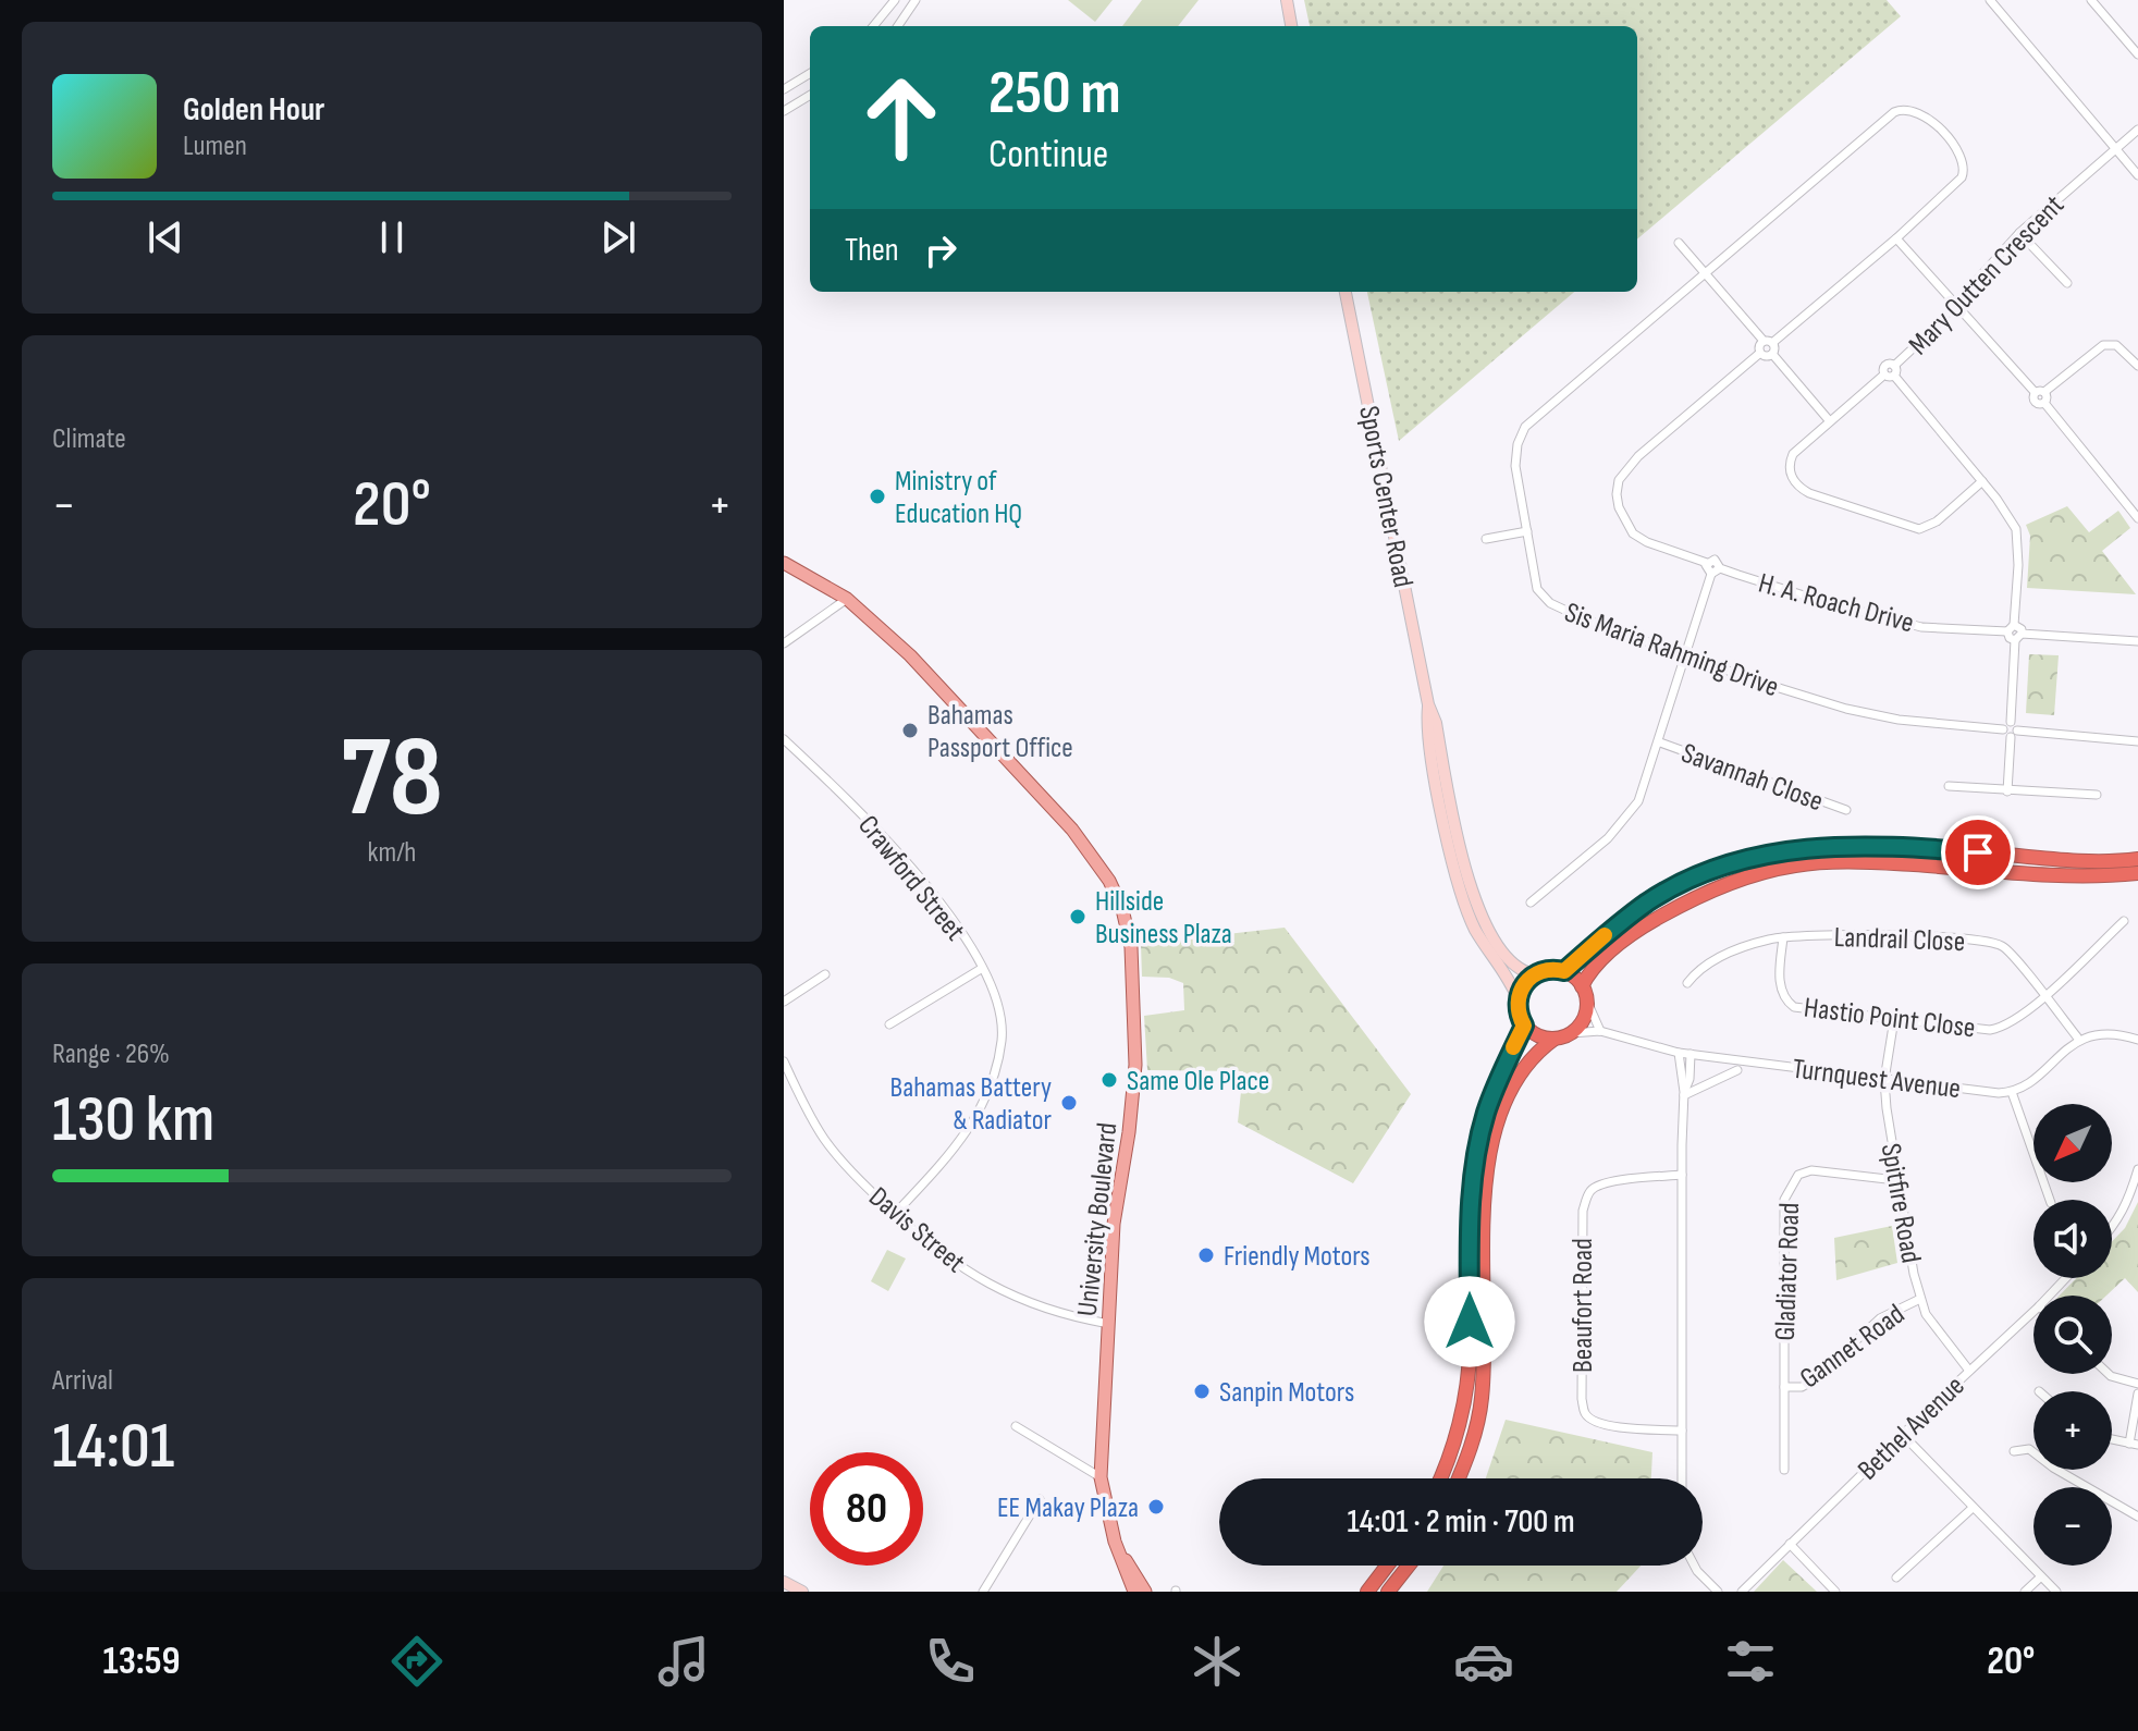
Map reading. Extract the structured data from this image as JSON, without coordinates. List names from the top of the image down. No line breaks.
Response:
{"streets":{"main road":["Sports Center Road","University Boulevard"],"street":["Mary Outten Crescent","H. A. Roach Drive","Sis Maria Rahming Drive","Savannah Close","Crawford Street","Landrail Close","Hastio Point Close","Turnquest Avenue","Spitfire Road","Davis Street","Gladiator Road","Beaufort Road","Gannet Road","Bethel Avenue"]},"crossings":[["Sports Center Road","Turnquest Avenue"],["Crawford Street","Davis Street"],["Landrail Close","Hastio Point Close"],["Hastio Point Close","Spitfire Road"],["Turnquest Avenue","Spitfire Road"],["Spitfire Road","Gladiator Road"],["Spitfire Road","Gannet Road"],["Spitfire Road","Bethel Avenue"],["University Boulevard","Davis Street"],["Gladiator Road","Gannet Road"]],"places":["Ministry of Education HQ","Bahamas Passport Office","Hillside Business Plaza","Same Ole Place","Bahamas Battery & Radiator","Friendly Motors","Sanpin Motors","EE Makay Plaza"],"north":"bottom left","page":{"turn":["250 m","Continue"],"song":["Golden Hour","Lumen"],"then":"Then","tile":["Climate",["78","km/h"],["Range · 26%","130 km"],["Arrival","14:01"]],"heat":["−","20°","+"],"map_buttons":["+","−"],"limit":"80","trip":"14:01 · 2 min · 700 m","tabs":["13:59","20°"]}}
